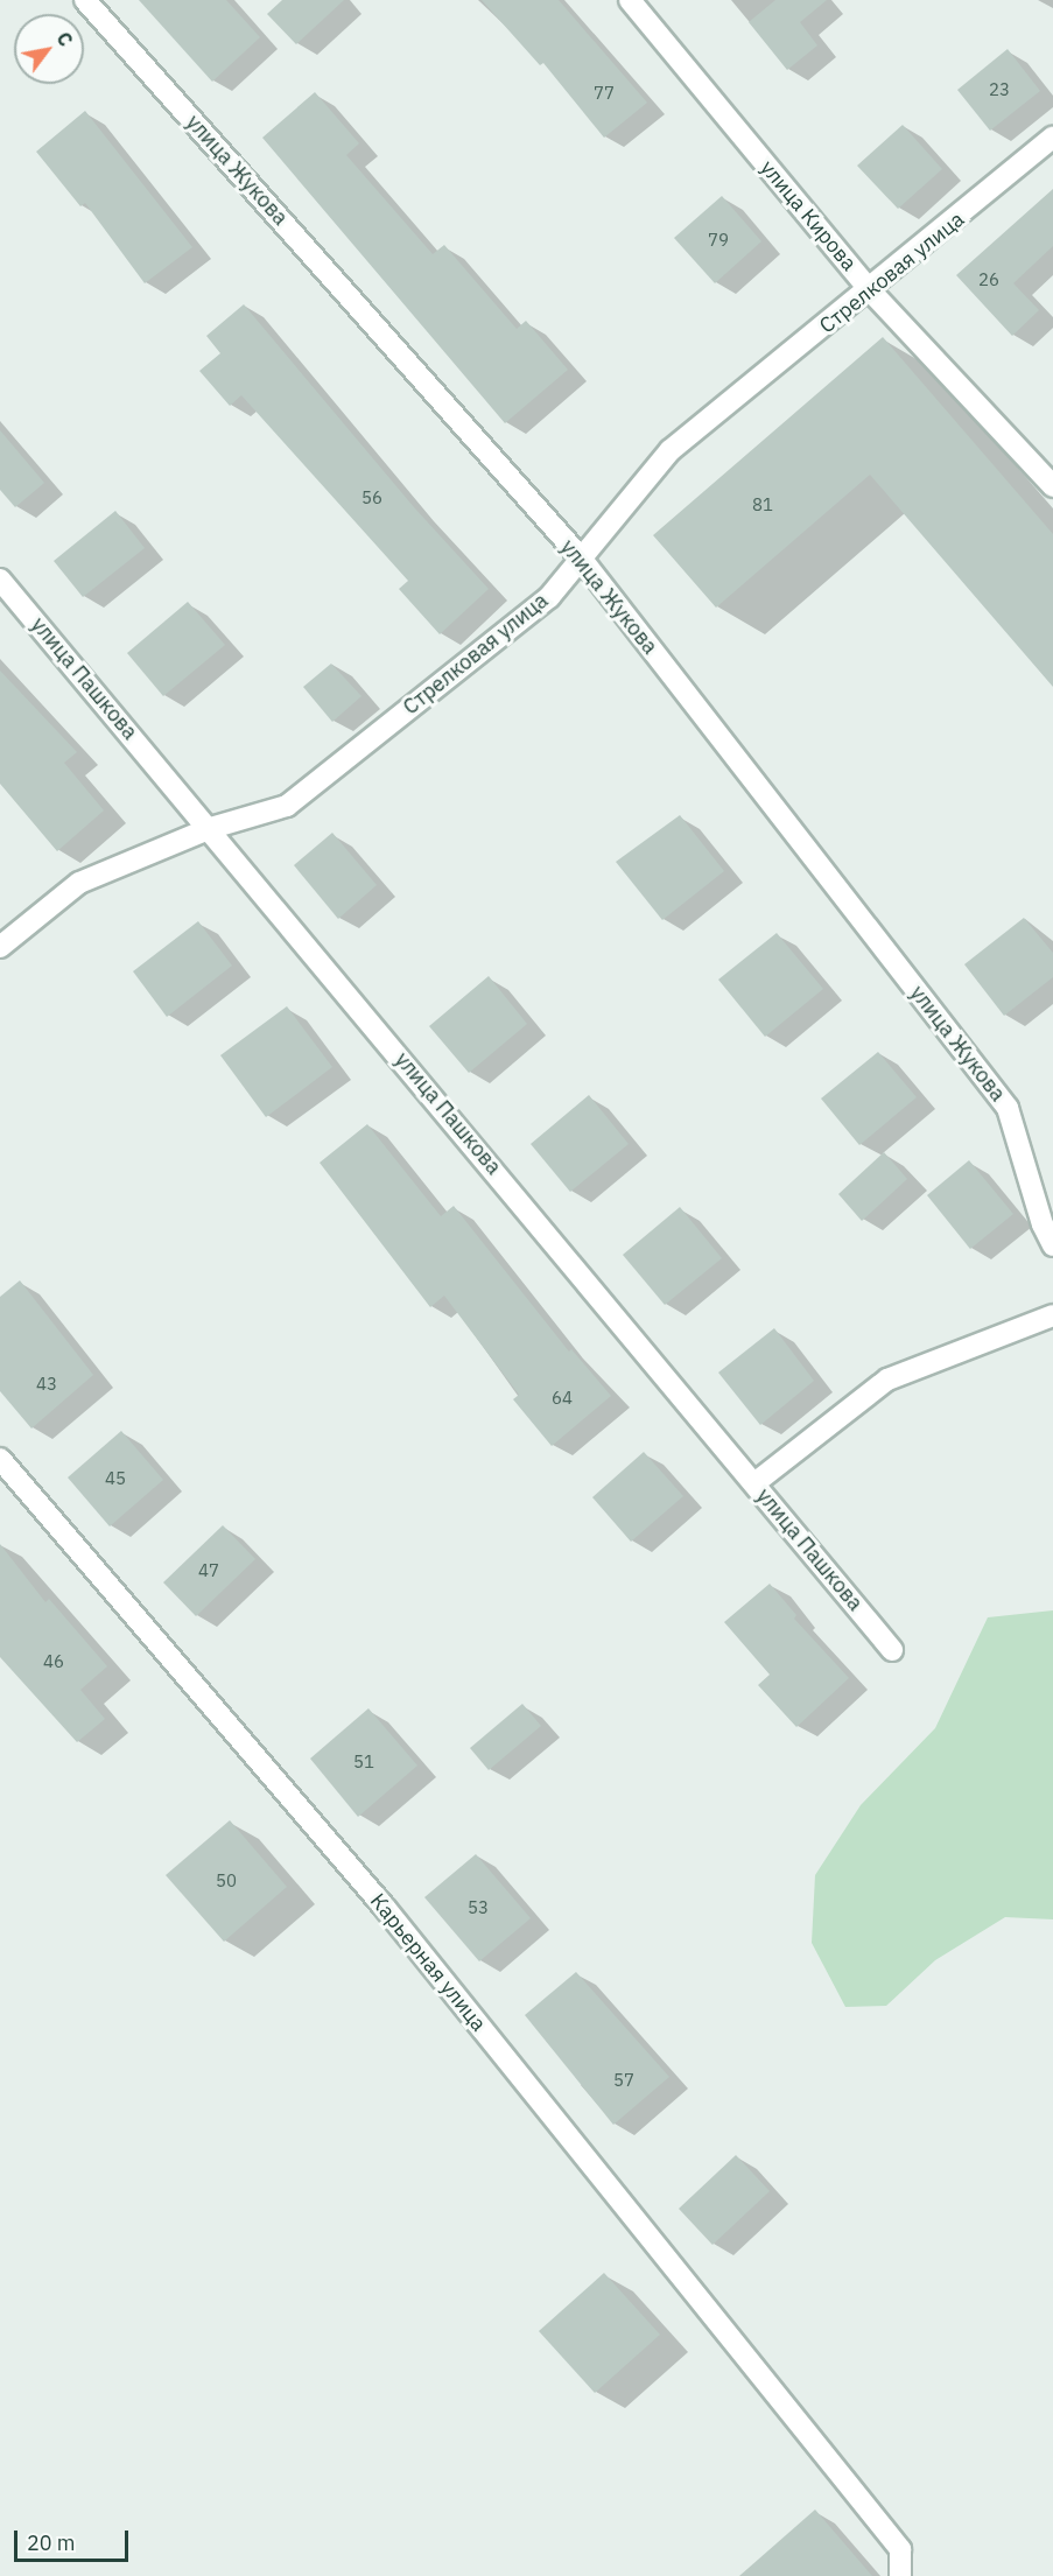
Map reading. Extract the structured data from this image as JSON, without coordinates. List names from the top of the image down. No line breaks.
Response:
{"streets":{"street":["улица Жукова","улица Кирова","Стрелковая улица","улица Пашкова","Карьерная улица"]},"crossings":[["улица Жукова","Стрелковая улица"],["улица Кирова","Стрелковая улица"],["Стрелковая улица","улица Пашкова"]],"house_numbers":["23","77","79","26","56","81","43","64","45","47","46","51","50","53","57"],"scale_bar":"20 m","north":"top right"}
